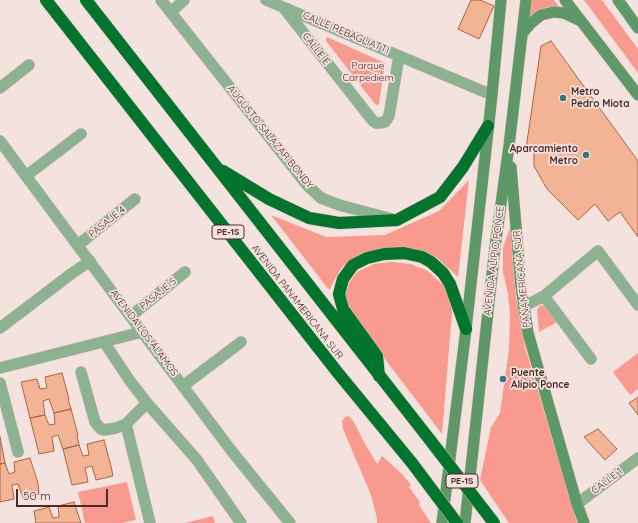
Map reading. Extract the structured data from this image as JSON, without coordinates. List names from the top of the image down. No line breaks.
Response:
{"streets":{"highway":["PE-1S","AVENIDA PANAMERICANA SUR"],"main road":["AVENIDA ALIPIO PONCE","PANAMERICANA SUR"],"street":["CALLE REBAGLIATTI","CALLE E","AUGUSTO SALAZAR BONDY","PASAJE 4","PASAJE 5","AVENIDA LOS ÁLAMOS","CALLE 1"]},"crossings":[["CALLE REBAGLIATTI","CALLE E"],["CALLE REBAGLIATTI","AVENIDA ALIPIO PONCE"],["PASAJE 4","AVENIDA LOS ÁLAMOS"],["AVENIDA ALIPIO PONCE","PANAMERICANA SUR"],["PANAMERICANA SUR","CALLE 1"],["PASAJE 5","AVENIDA LOS ÁLAMOS"]],"parks":["Parque Carpediem"],"places":["Metro Pedro Miota","Aparcamiento Metro","Puente Alipio Ponce"],"scale_bar":"50 m"}
